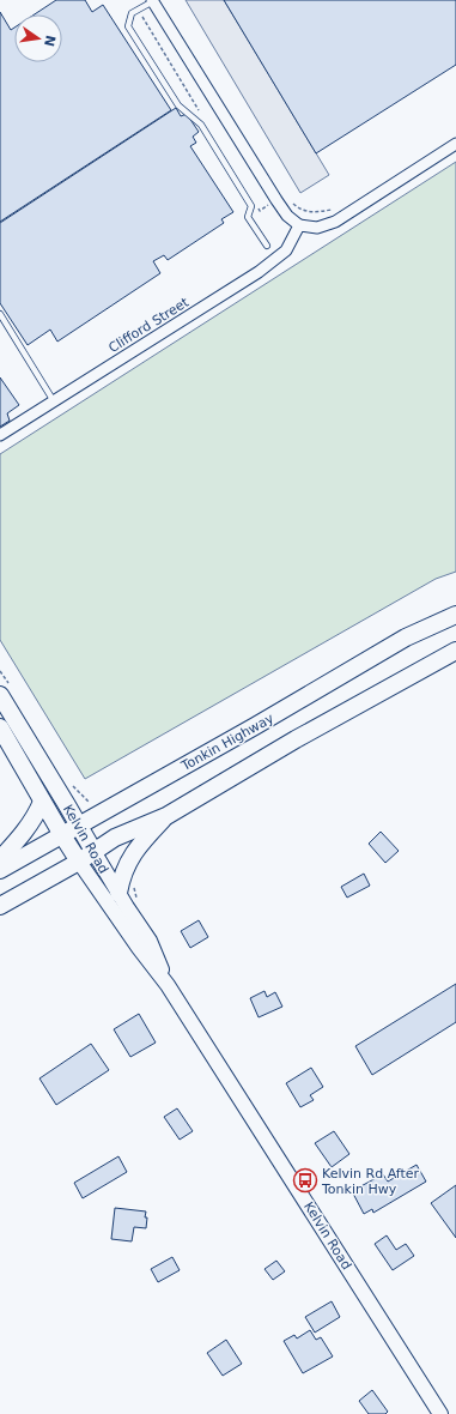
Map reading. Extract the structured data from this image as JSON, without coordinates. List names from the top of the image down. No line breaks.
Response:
{"streets":{"main road":["Tonkin Highway","Kelvin Road"],"street":["Clifford Street"]},"crossings":[["Tonkin Highway","Kelvin Road"]],"places":{"bus stop":["Kelvin Rd After Tonkin Hwy"]},"north":"right"}
